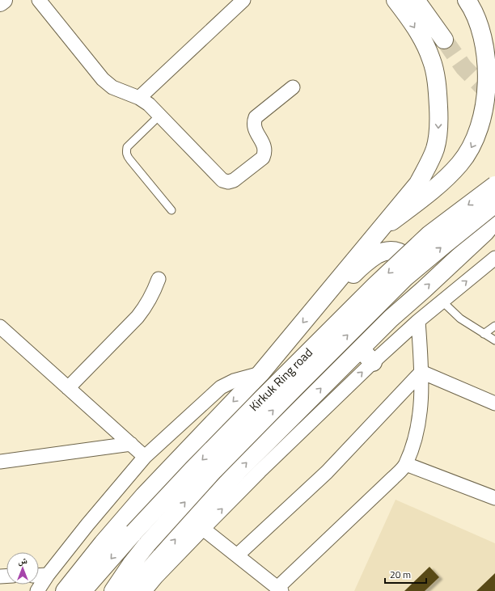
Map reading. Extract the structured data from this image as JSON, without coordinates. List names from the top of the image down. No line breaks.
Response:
{"streets":{"main road":["Kirkuk Ring road"]},"scale_bar":"20 m","north":"top"}
